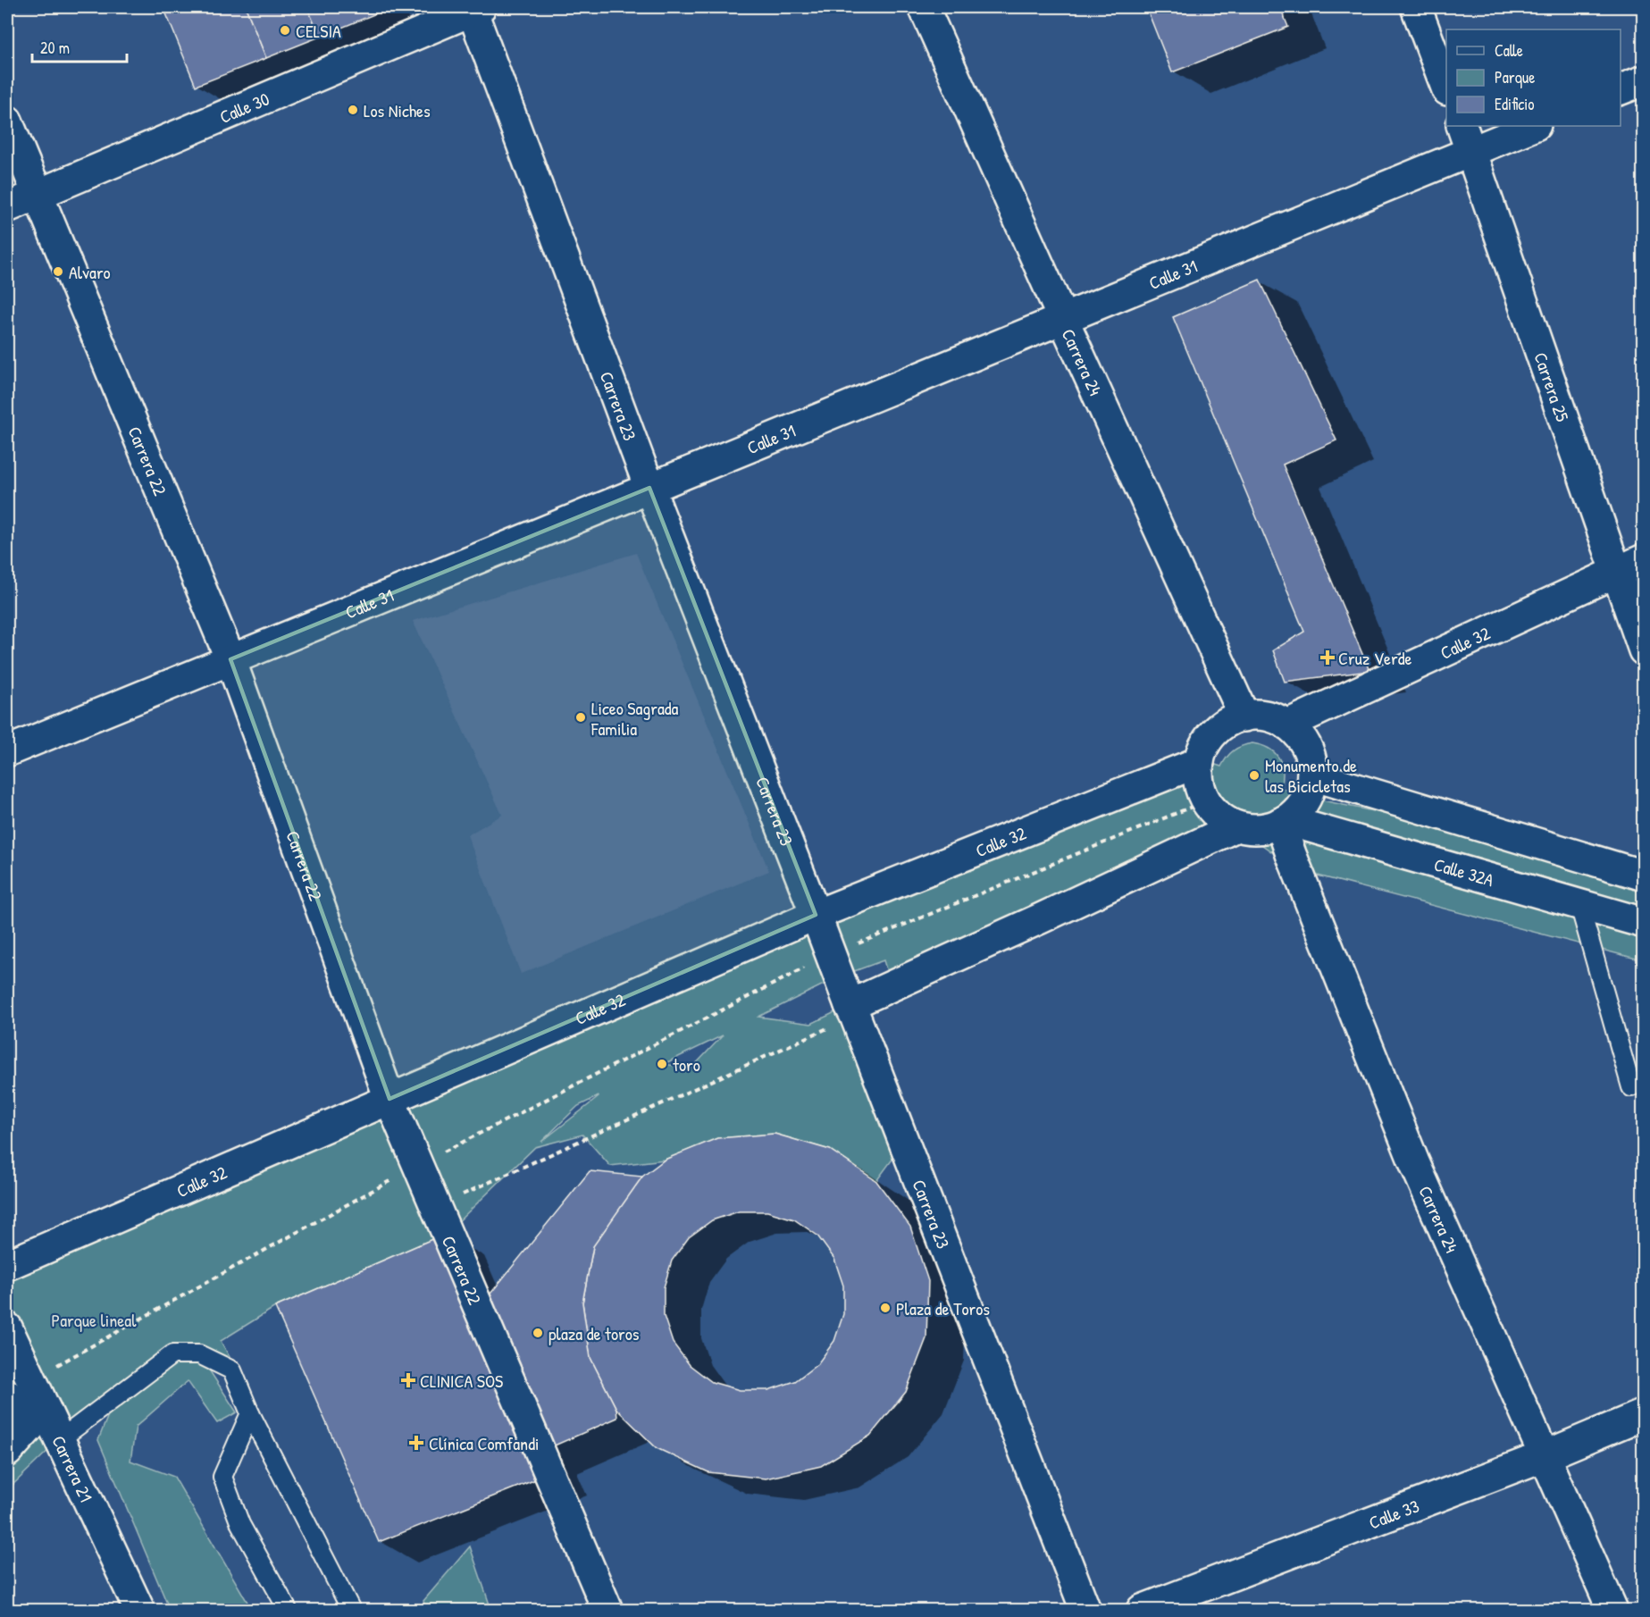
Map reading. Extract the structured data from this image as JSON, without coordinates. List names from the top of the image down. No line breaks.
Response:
{"streets":{"street":["Calle 30","Calle 31","Carrera 24","Carrera 25","Carrera 23","Carrera 22","Calle 32","Calle 32A","Carrera 21","Calle 33"]},"crossings":[["Calle 30","Carrera 23"],["Calle 30","Carrera 22"],["Calle 31","Carrera 24"],["Calle 31","Carrera 25"],["Calle 31","Carrera 23"],["Calle 31","Carrera 22"],["Carrera 24","Calle 32"],["Carrera 24","Calle 32A"],["Carrera 24","Calle 33"],["Carrera 25","Calle 32"],["Carrera 23","Calle 32"],["Carrera 22","Calle 32"],["Calle 32","Calle 32A"]],"parks":["Parque lineal"],"places":{"other":["CELSIA","Los Niches","Alvaro","Liceo Sagrada Familia","Monumento de las Bicicletas","toro","Plaza de Toros","plaza de toros"],"health":["Cruz Verde","CLINICA SOS","Clínica Comfandi"]},"legend":["Calle","Parque","Edificio"],"scale_bar":"20 m"}
